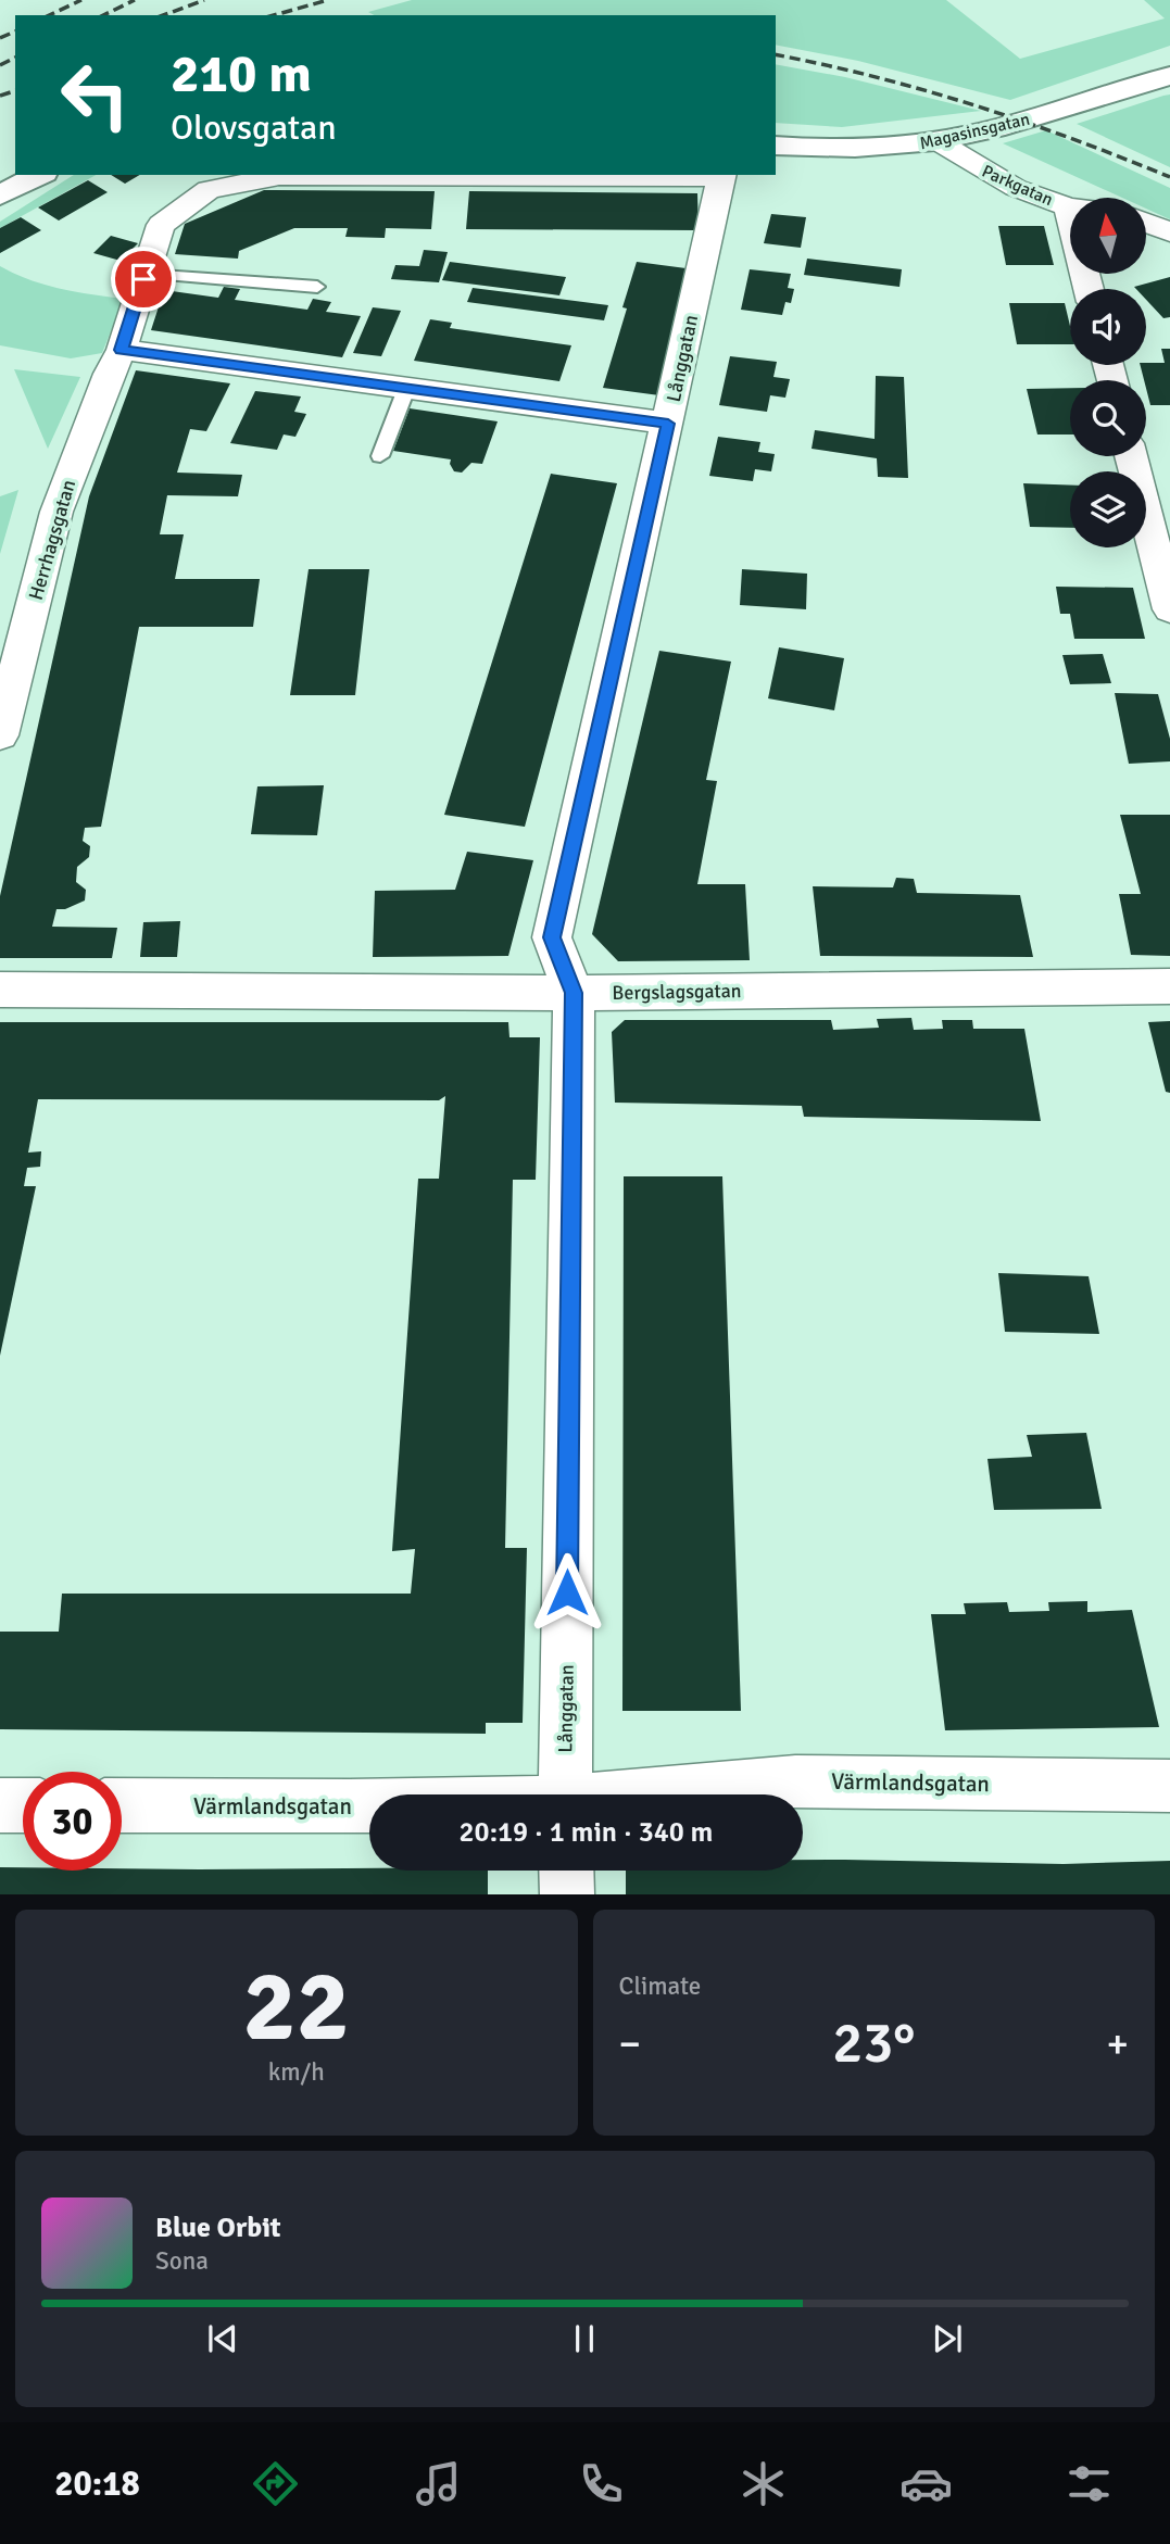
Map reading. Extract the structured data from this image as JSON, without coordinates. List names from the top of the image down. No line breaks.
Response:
{"streets":{"street":["Magasinsgatan","Parkgatan","Långgatan","Herrhagsgatan","Bergslagsgatan","Värmlandsgatan"]},"crossings":[["Magasinsgatan","Parkgatan"],["Långgatan","Herrhagsgatan"],["Långgatan","Bergslagsgatan"]],"north":"top","page":{"turn":["210 m","Olovsgatan"],"limit":"30","trip":"20:19 · 1 min · 340 m","tile":[["22","km/h"],"Climate"],"heat":["−","23°","+"],"song":["Blue Orbit","Sona"],"tabs":"20:18"}}
